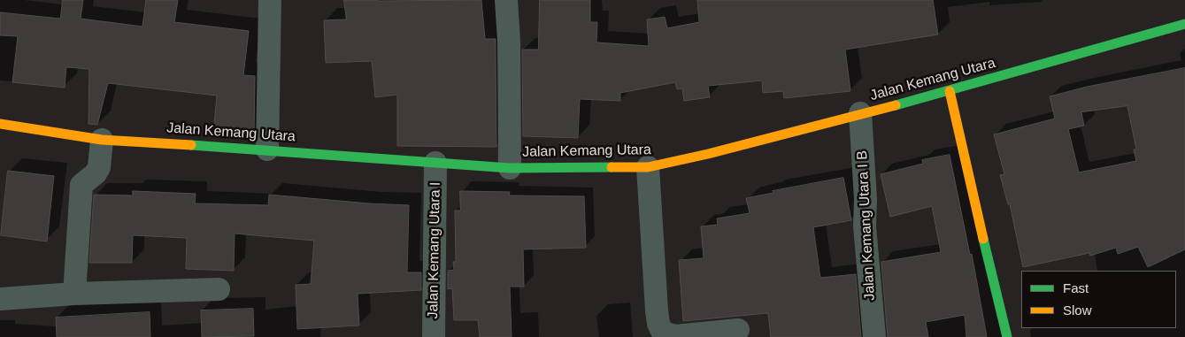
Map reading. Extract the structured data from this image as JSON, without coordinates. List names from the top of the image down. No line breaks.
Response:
{"streets":{"street":["Jalan Kemang Utara","Jalan Kemang Utara I B","Jalan Kemang Utara I"]},"crossings":[["Jalan Kemang Utara","Jalan Kemang Utara I B"],["Jalan Kemang Utara","Jalan Kemang Utara I"]],"legend":["Fast","Slow"]}
